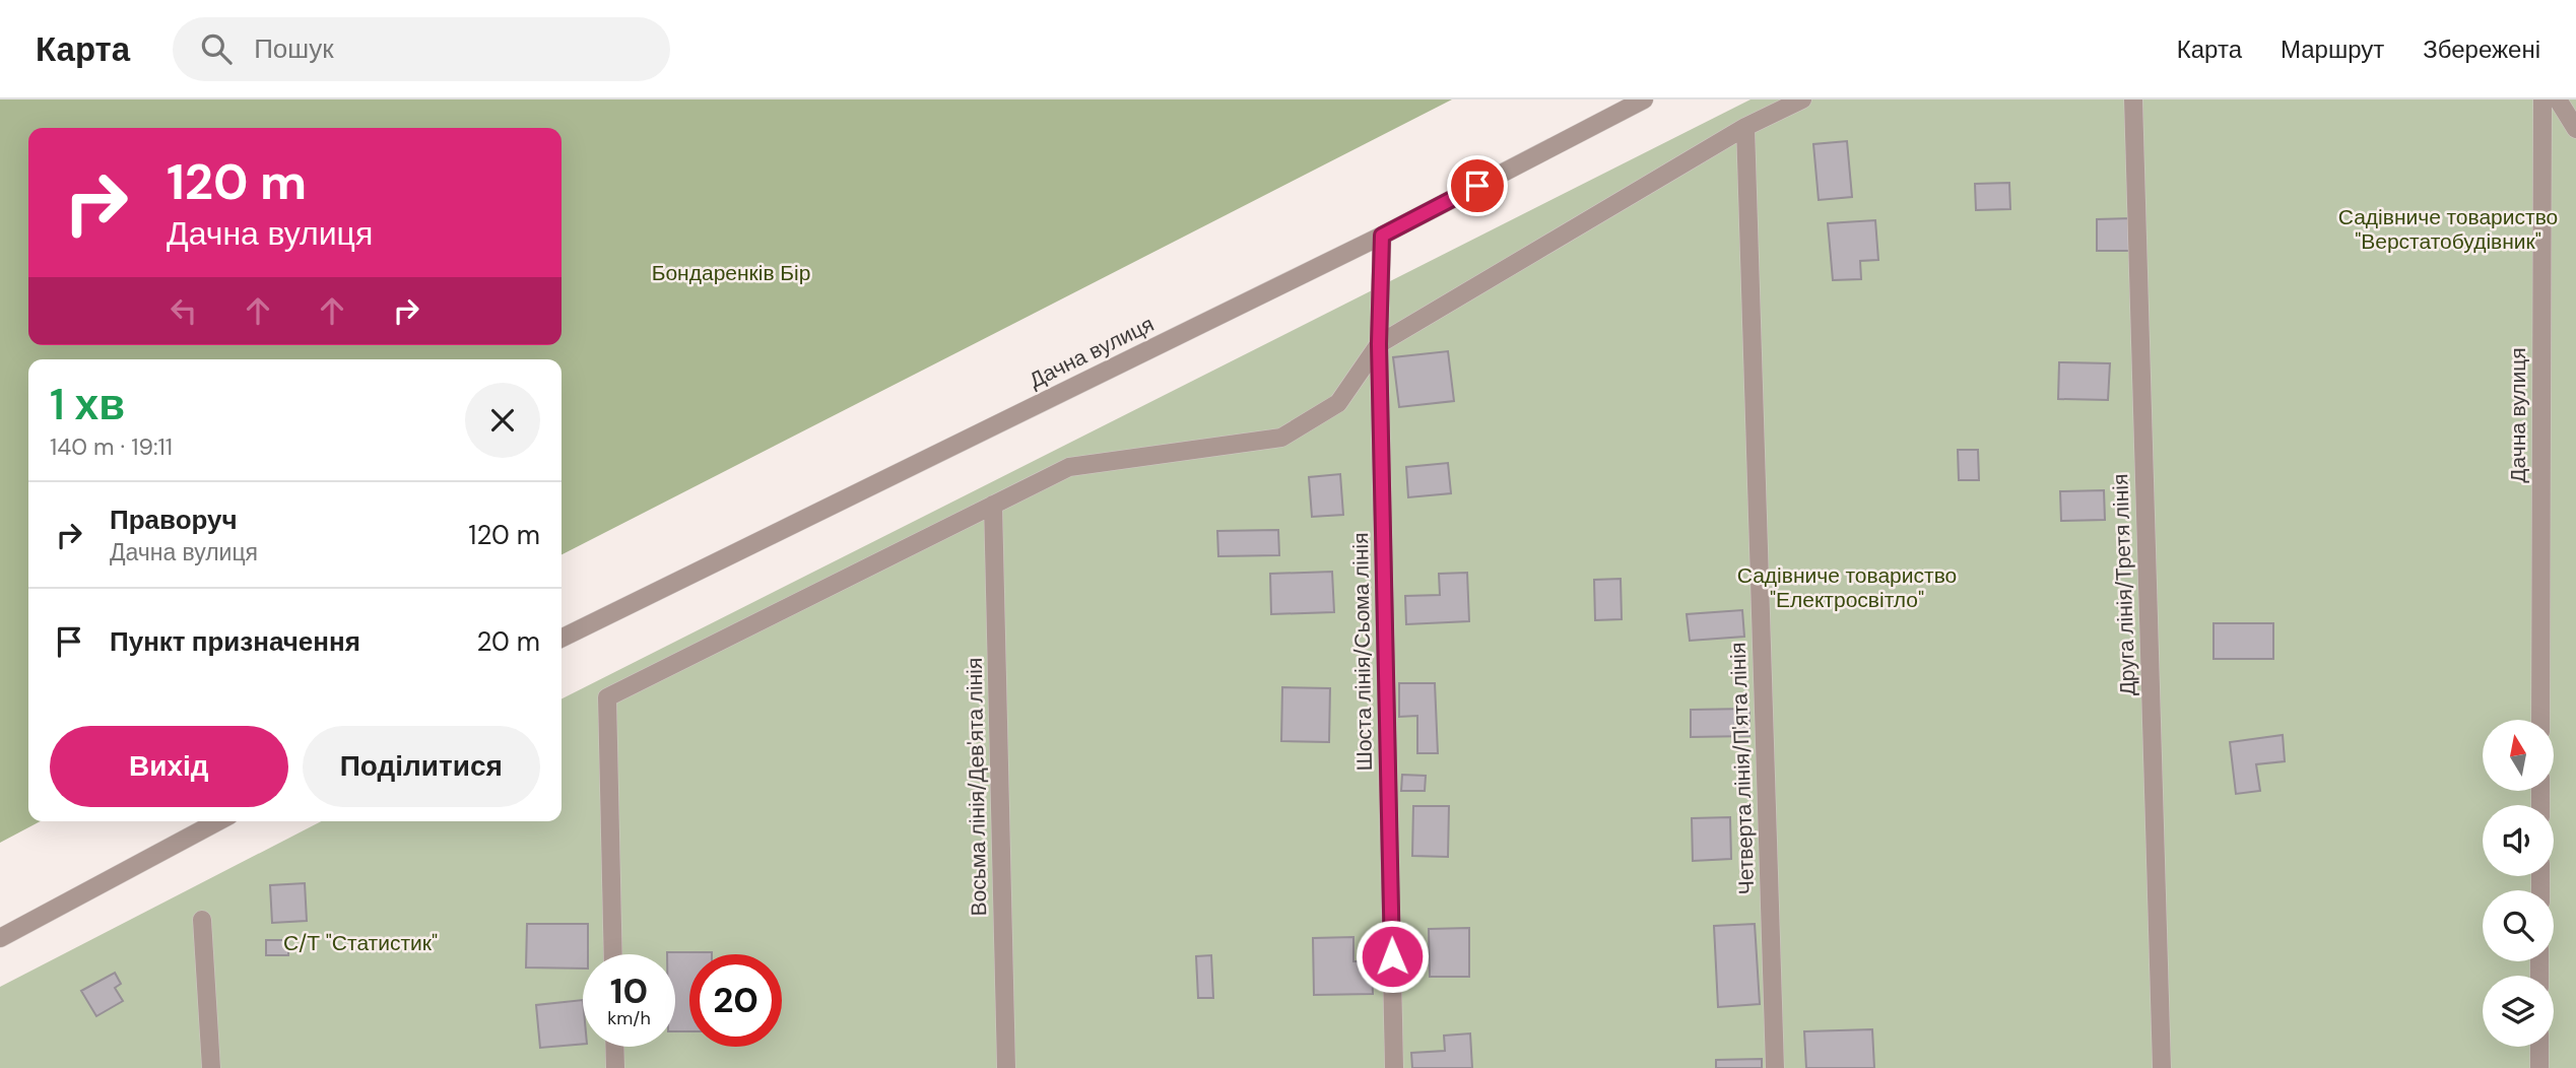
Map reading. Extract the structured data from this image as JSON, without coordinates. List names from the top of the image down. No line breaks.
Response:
{"streets":{"street":["Дачна вулиця","Друга лінія/Третя лінія","Шоста лінія/Сьома лінія","Четверта лінія/П'ята лінія","Восьма лінія/Дев'ята лінія"]},"crossings":[["Дачна вулиця","Шоста лінія/Сьома лінія"]],"parks":["Садівниче товариство \"Верстатобудівник\"","Бондаренків Бір","Садівниче товариство \"Електросвітло\"","С/Т \"Статистик\""],"north":"top","page":{"header":"Карта","search":"Пошук","nav":["Карта","Маршрут","Збережені"],"turn":["120 m","Дачна вулиця"],"heading":["1 хв","140 m · 19:11"],"list":[{"name":"Праворуч","note":"Дачна вулиця","value":"120 m"},{"name":"Пункт призначення","value":"20 m"}],"buttons":["Вихід","Поділитися"],"speed":"10 km/h","limit":"20"}}
